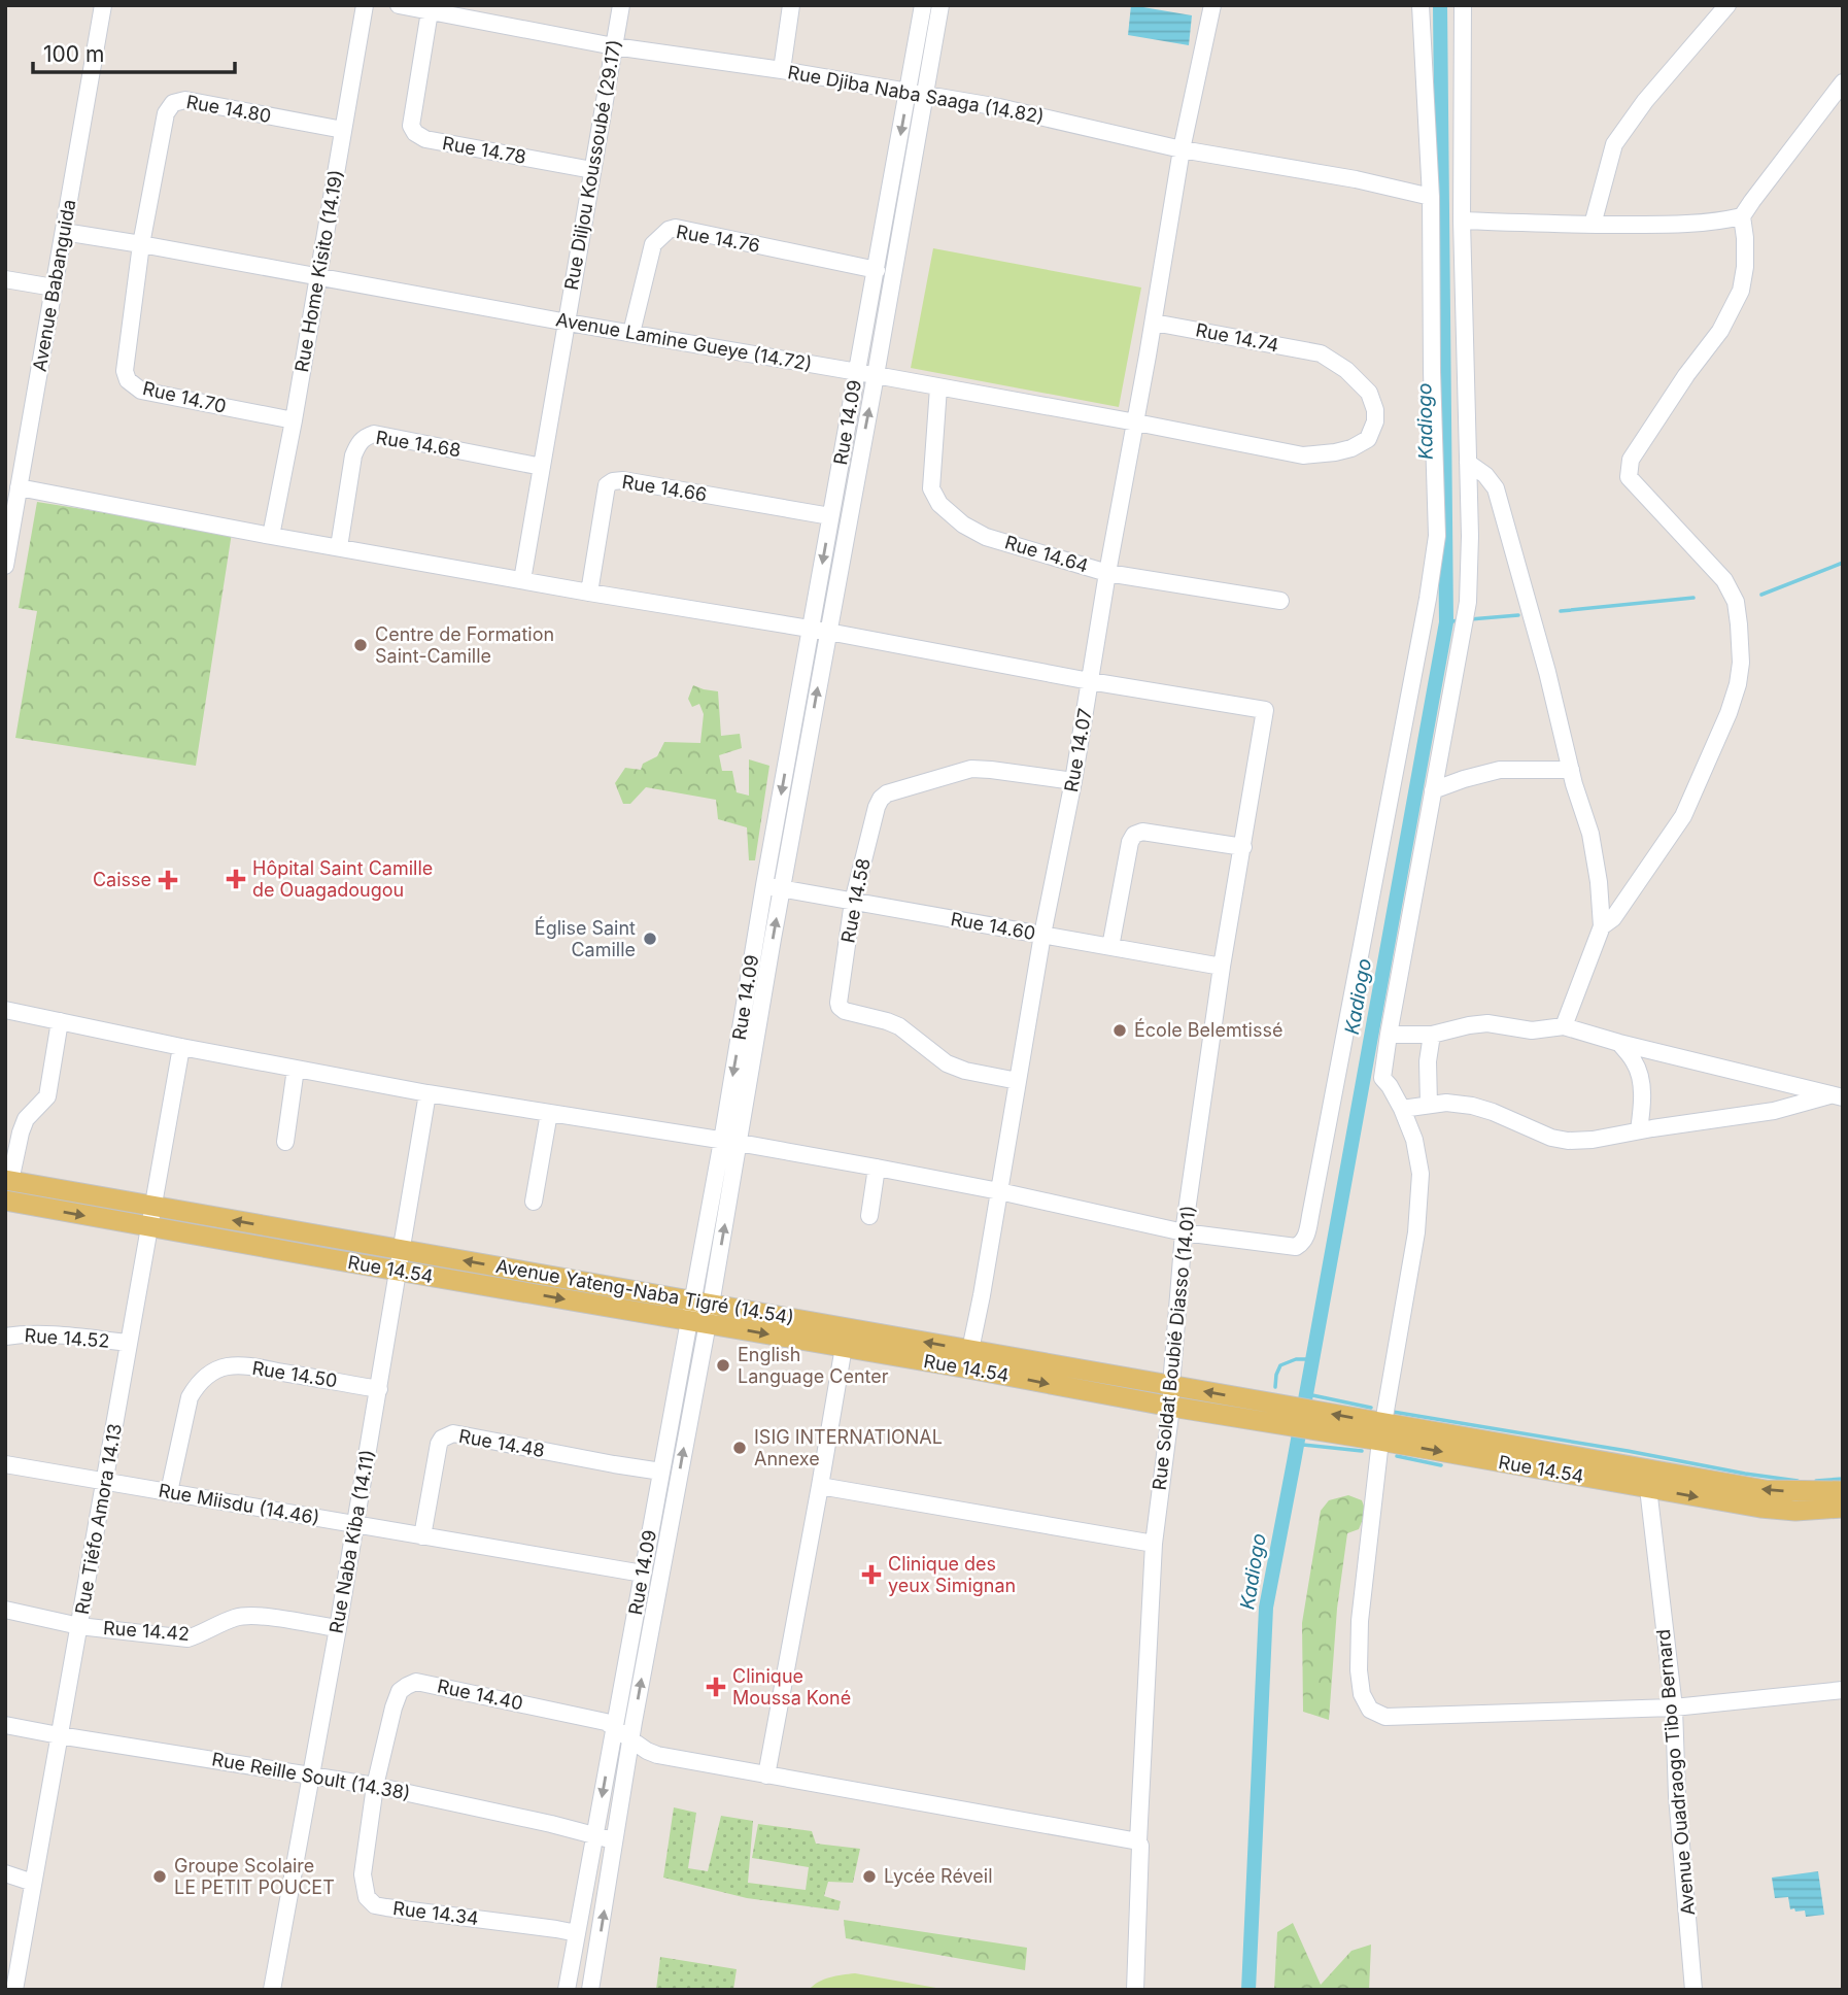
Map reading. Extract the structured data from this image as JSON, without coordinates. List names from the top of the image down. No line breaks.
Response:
{"streets":{"main road":["Rue 14.54","Avenue Yateng-Naba Tigré (14.54)"],"street":["Rue Djiba Naba Saaga (14.82)","Rue 14.80","Rue 14.78","Rue Diljou Koussoubé (29.17)","Rue 14.76","Rue Home Kisito (14.19)","Avenue Babanguida","Rue 14.74","Avenue Lamine Gueye (14.72)","Rue 14.70","Rue 14.09","Rue 14.68","Rue 14.66","Rue 14.64","Rue 14.07","Rue 14.58","Rue 14.60","Rue 14.52","Rue Soldat Boubié Diasso (14.01)","Rue 14.50","Rue 14.48","Rue Miisdu (14.46)","Rue Tiéfo Amora 14.13","Rue Naba Kiba (14.11)","Rue 14.42","Rue 14.40","Avenue Ouadraogo Tibo Bernard","Rue Reille Soult (14.38)","Rue 14.34"]},"crossings":[["Rue Djiba Naba Saaga (14.82)","Rue 14.78"],["Rue Djiba Naba Saaga (14.82)","Rue Diljou Koussoubé (29.17)"],["Rue Djiba Naba Saaga (14.82)","Rue 14.09"],["Rue Djiba Naba Saaga (14.82)","Rue 14.07"],["Rue 14.80","Rue Home Kisito (14.19)"],["Rue 14.80","Avenue Lamine Gueye (14.72)"],["Rue 14.80","Rue 14.70"],["Rue 14.78","Rue Diljou Koussoubé (29.17)"],["Rue Diljou Koussoubé (29.17)","Avenue Lamine Gueye (14.72)"],["Rue Diljou Koussoubé (29.17)","Rue 14.68"],["Rue 14.76","Avenue Lamine Gueye (14.72)"],["Rue 14.76","Rue 14.09"],["Rue Home Kisito (14.19)","Avenue Lamine Gueye (14.72)"],["Rue Home Kisito (14.19)","Rue 14.70"],["Avenue Babanguida","Avenue Lamine Gueye (14.72)"],["Rue 14.74","Avenue Lamine Gueye (14.72)"],["Rue 14.74","Rue 14.07"],["Avenue Lamine Gueye (14.72)","Rue 14.70"],["Avenue Lamine Gueye (14.72)","Rue 14.09"],["Avenue Lamine Gueye (14.72)","Rue 14.64"],["Avenue Lamine Gueye (14.72)","Rue 14.07"],["Rue 14.09","Rue 14.66"],["Rue 14.09","Rue 14.60"],["Rue 14.09","Rue 14.54"],["Rue 14.09","Avenue Yateng-Naba Tigré (14.54)"],["Rue 14.09","Rue 14.48"],["Rue 14.09","Rue Miisdu (14.46)"],["Rue 14.09","Rue 14.40"],["Rue 14.09","Rue Reille Soult (14.38)"],["Rue 14.09","Rue 14.34"],["Rue 14.64","Rue 14.07"],["Rue 14.07","Rue 14.58"],["Rue 14.07","Rue 14.60"],["Rue 14.07","Avenue Yateng-Naba Tigré (14.54)"],["Rue 14.07","Rue Soldat Boubié Diasso (14.01)"],["Rue 14.58","Rue 14.60"],["Rue 14.60","Rue Soldat Boubié Diasso (14.01)"],["Rue 14.54","Avenue Yateng-Naba Tigré (14.54)"],["Rue 14.54","Rue Soldat Boubié Diasso (14.01)"],["Rue 14.54","Rue Tiéfo Amora 14.13"],["Rue 14.54","Rue Naba Kiba (14.11)"],["Rue 14.54","Avenue Ouadraogo Tibo Bernard"],["Avenue Yateng-Naba Tigré (14.54)","Rue Soldat Boubié Diasso (14.01)"],["Avenue Yateng-Naba Tigré (14.54)","Rue Tiéfo Amora 14.13"],["Avenue Yateng-Naba Tigré (14.54)","Rue Naba Kiba (14.11)"],["Rue 14.52","Rue Tiéfo Amora 14.13"],["Rue 14.50","Rue Miisdu (14.46)"],["Rue 14.50","Rue Naba Kiba (14.11)"],["Rue 14.48","Rue Miisdu (14.46)"],["Rue Miisdu (14.46)","Rue Tiéfo Amora 14.13"],["Rue Miisdu (14.46)","Rue Naba Kiba (14.11)"],["Rue Tiéfo Amora 14.13","Rue 14.42"],["Rue Tiéfo Amora 14.13","Rue Reille Soult (14.38)"],["Rue Naba Kiba (14.11)","Rue 14.42"],["Rue Naba Kiba (14.11)","Rue Reille Soult (14.38)"],["Rue 14.40","Rue Reille Soult (14.38)"],["Rue 14.40","Rue 14.34"],["Rue Reille Soult (14.38)","Rue 14.34"]],"one_way":["Avenue Yateng-Naba Tigré (14.54)"],"water":["Kadiogo"],"places":{"other":["Centre de Formation Saint-Camille","Église Saint Camille","École Belemtissé","English Language Center","ISIG INTERNATIONAL Annexe","Groupe Scolaire LE PETIT POUCET","Lycée Réveil"],"health":["Hôpital Saint Camille de Ouagadougou","Caisse","Clinique des yeux Simignan","Clinique Moussa Koné"]},"scale_bar":"100 m"}
